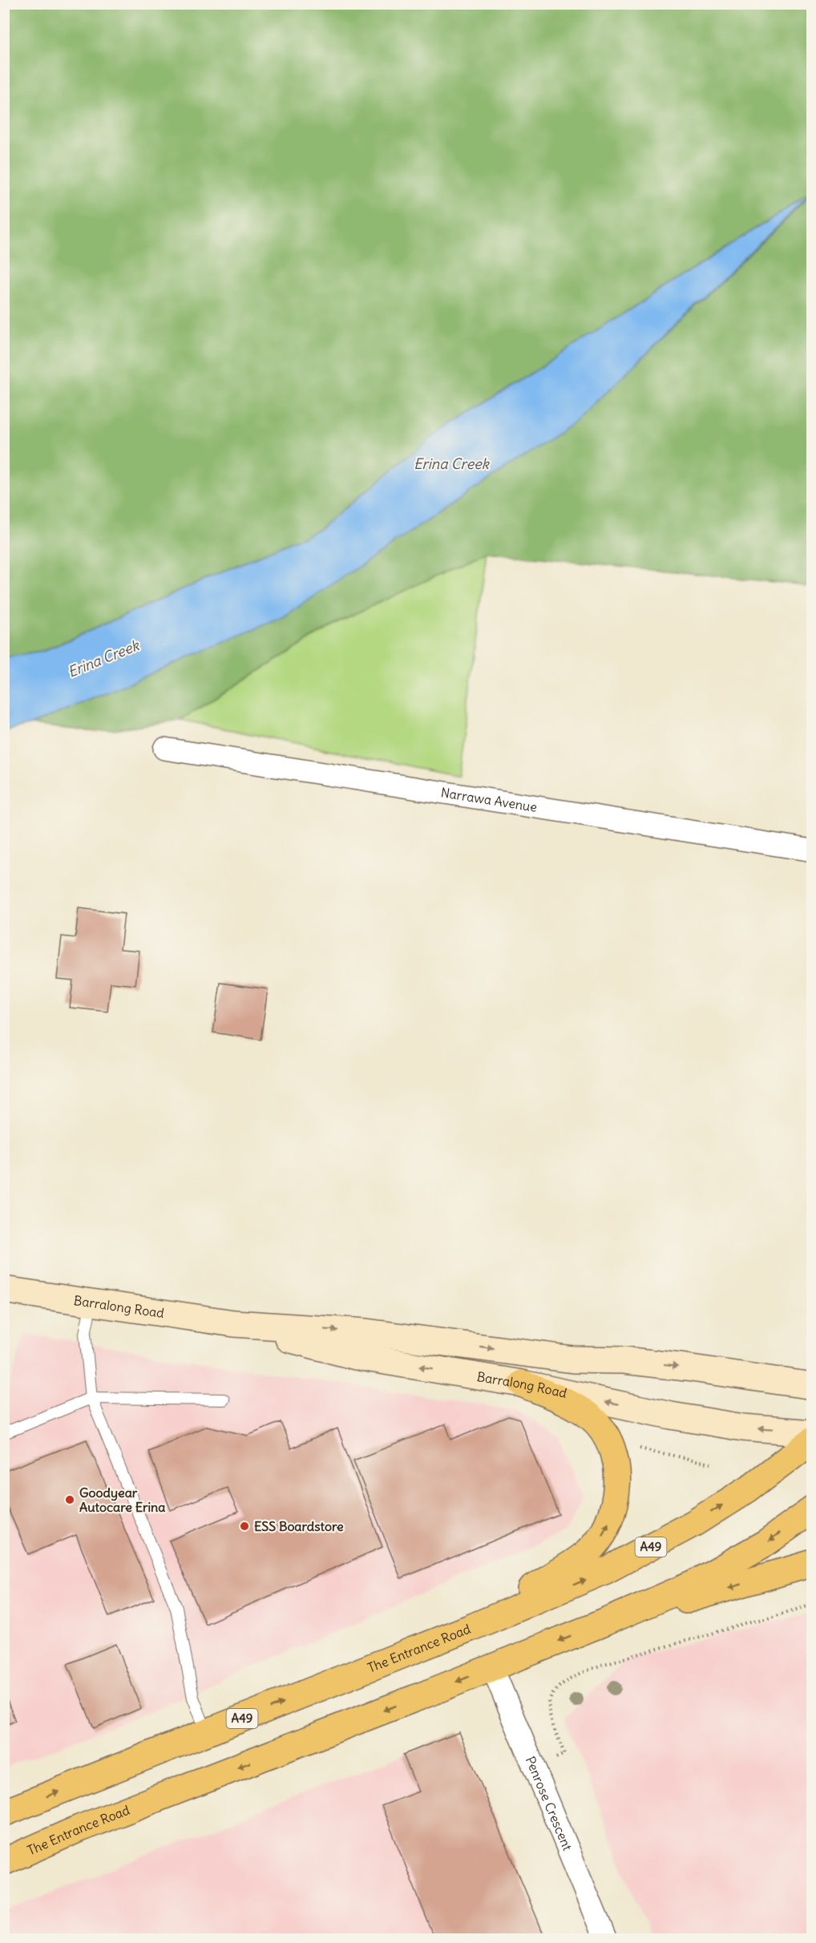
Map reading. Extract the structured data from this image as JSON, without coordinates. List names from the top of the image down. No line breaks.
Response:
{"streets":{"highway":["A49","The Entrance Road"],"street":["Narrawa Avenue","Barralong Road","Penrose Crescent"]},"crossings":[["The Entrance Road","Penrose Crescent"]],"water":["Erina Creek"],"places":["Goodyear Autocare Erina","ESS Boardstore"]}
